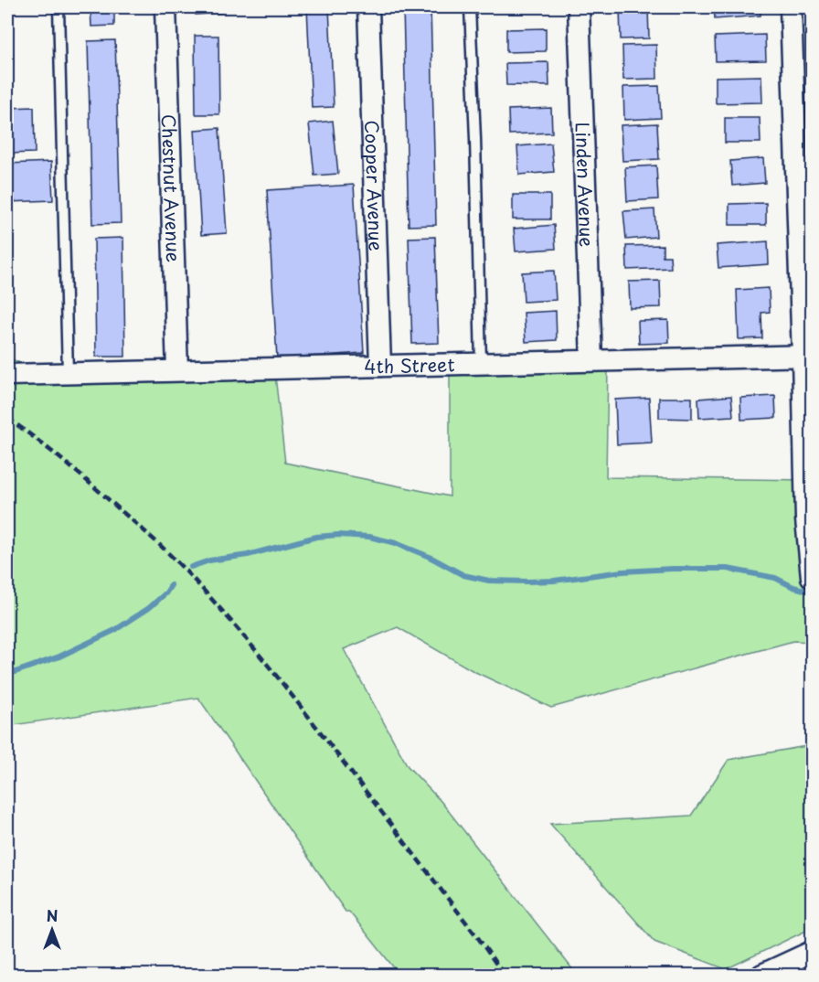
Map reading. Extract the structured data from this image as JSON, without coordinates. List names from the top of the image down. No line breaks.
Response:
{"streets":{"street":["Linden Avenue","Cooper Avenue","Chestnut Avenue","4th Street"]},"crossings":[["Linden Avenue","4th Street"],["Cooper Avenue","4th Street"],["Chestnut Avenue","4th Street"]],"north":"top"}
